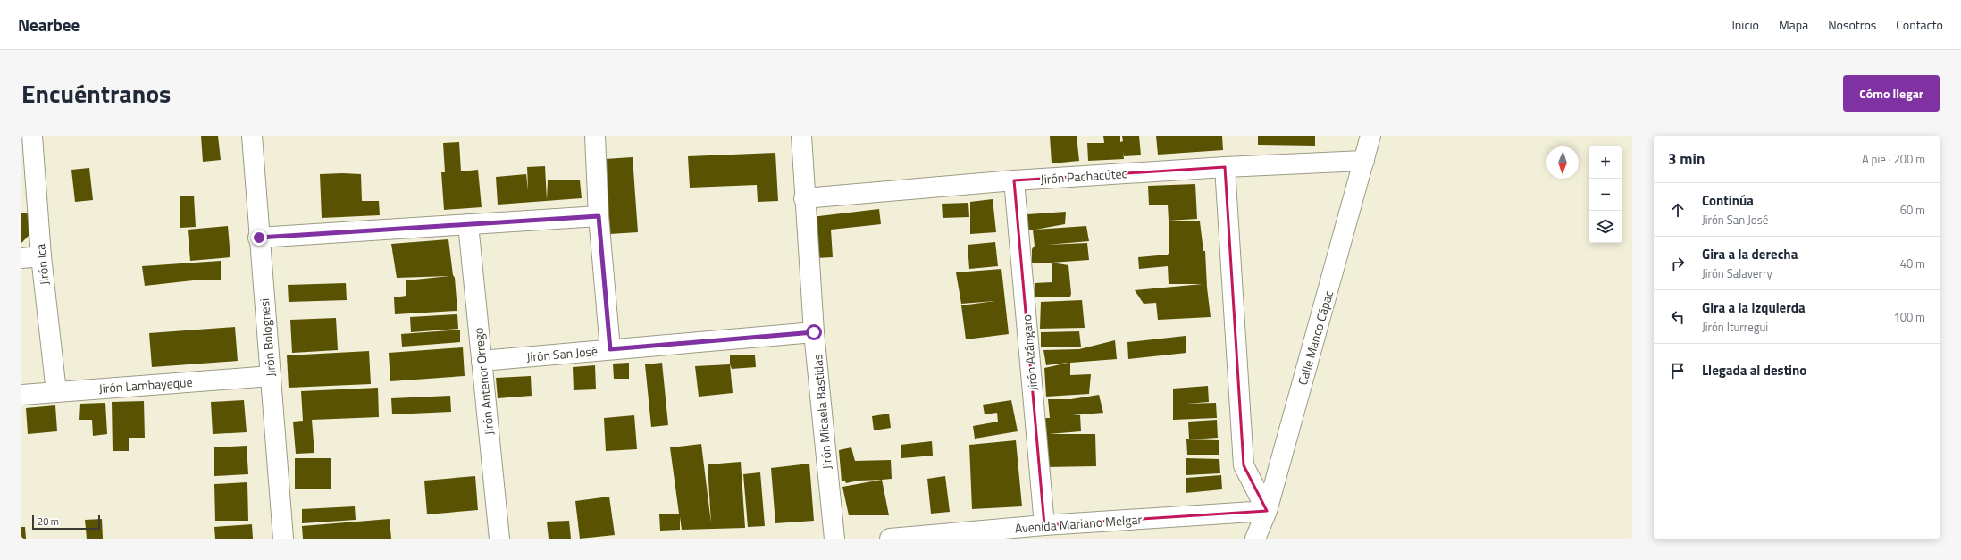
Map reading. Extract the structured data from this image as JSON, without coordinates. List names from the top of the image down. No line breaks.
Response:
{"streets":{"street":["Jirón Pachacútec","Jirón Ica","Jirón Bolognesi","Calle Manco Cápac","Jirón Azángaro","Jirón San José","Jirón Antenor Orrego","Jirón Lambayeque","Jirón Micaela Bastidas","Avenida Mariano Melgar"]},"crossings":[["Jirón Pachacútec","Calle Manco Cápac"],["Jirón Pachacútec","Jirón Azángaro"],["Jirón Pachacútec","Jirón Micaela Bastidas"],["Jirón Ica","Jirón Lambayeque"],["Jirón Bolognesi","Jirón Lambayeque"],["Calle Manco Cápac","Avenida Mariano Melgar"],["Jirón Azángaro","Avenida Mariano Melgar"],["Jirón San José","Jirón Antenor Orrego"],["Jirón San José","Jirón Micaela Bastidas"]],"scale_bar":"20 m","north":"bottom","page":{"header":"Nearbee","nav":["Inicio","Mapa","Nosotros","Contacto"],"title":"Encuéntranos","buttons":"Cómo llegar","heading":["3 min","A pie · 200 m"],"map_buttons":["+","−"],"list":[["Continúa","Jirón San José","60 m"],["Gira a la derecha","Jirón Salaverry","40 m"],["Gira a la izquierda","Jirón Iturregui","100 m"],"Llegada al destino"],"scale":"20 m"}}
